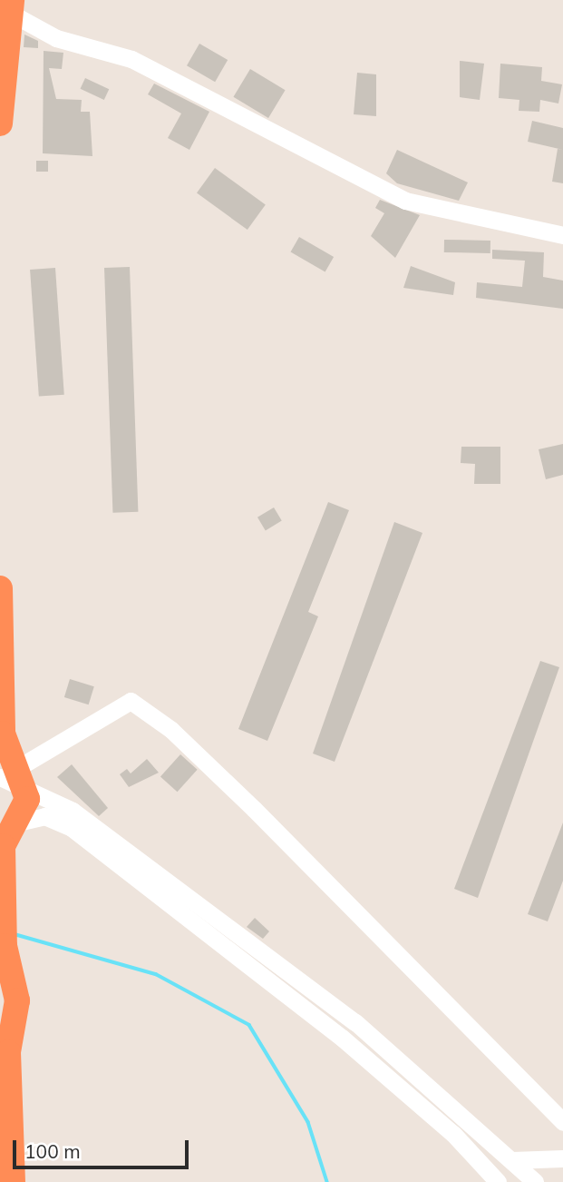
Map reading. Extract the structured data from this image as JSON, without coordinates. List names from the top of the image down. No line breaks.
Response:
{"scale_bar":"100 m"}
